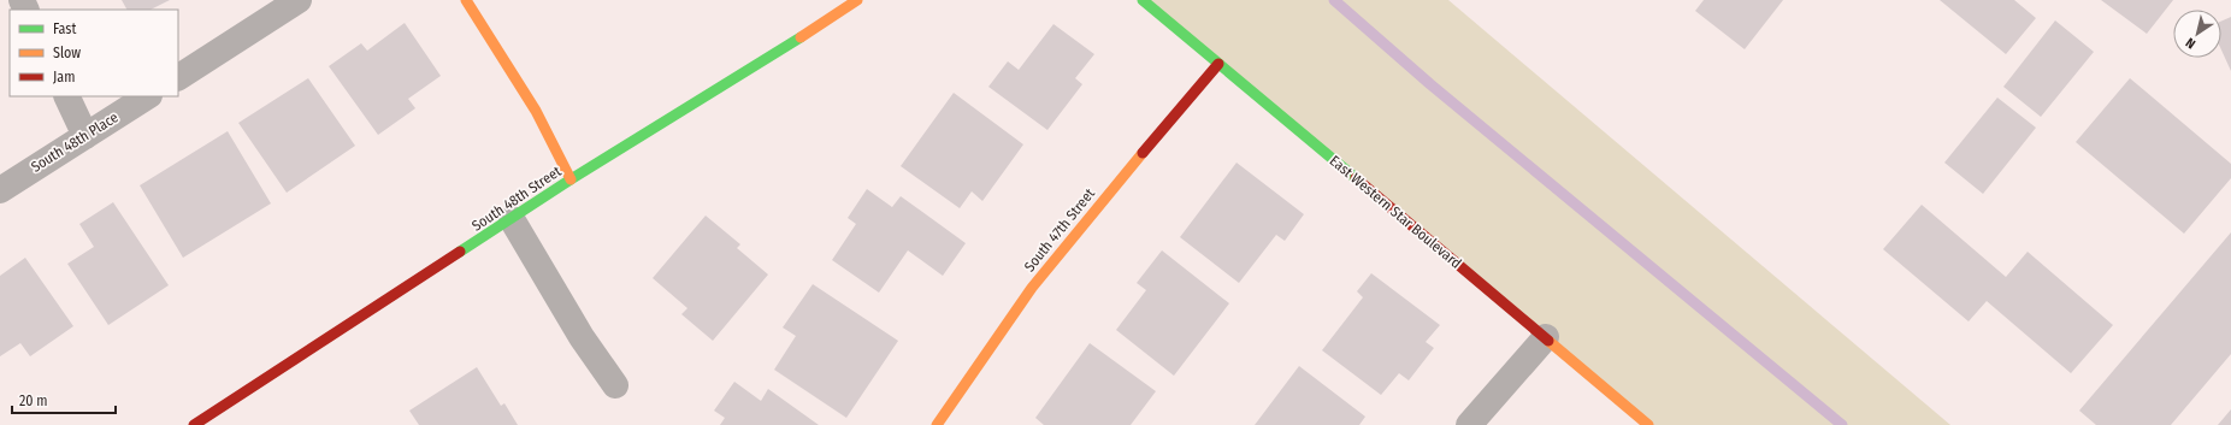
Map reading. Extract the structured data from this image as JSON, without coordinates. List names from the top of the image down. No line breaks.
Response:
{"streets":{"street":["South 48th Place","South 48th Street","East Western Star Boulevard","South 47th Street"]},"crossings":[["East Western Star Boulevard","South 47th Street"]],"legend":["Fast","Slow","Jam"],"scale_bar":"20 m","north":"bottom left"}
